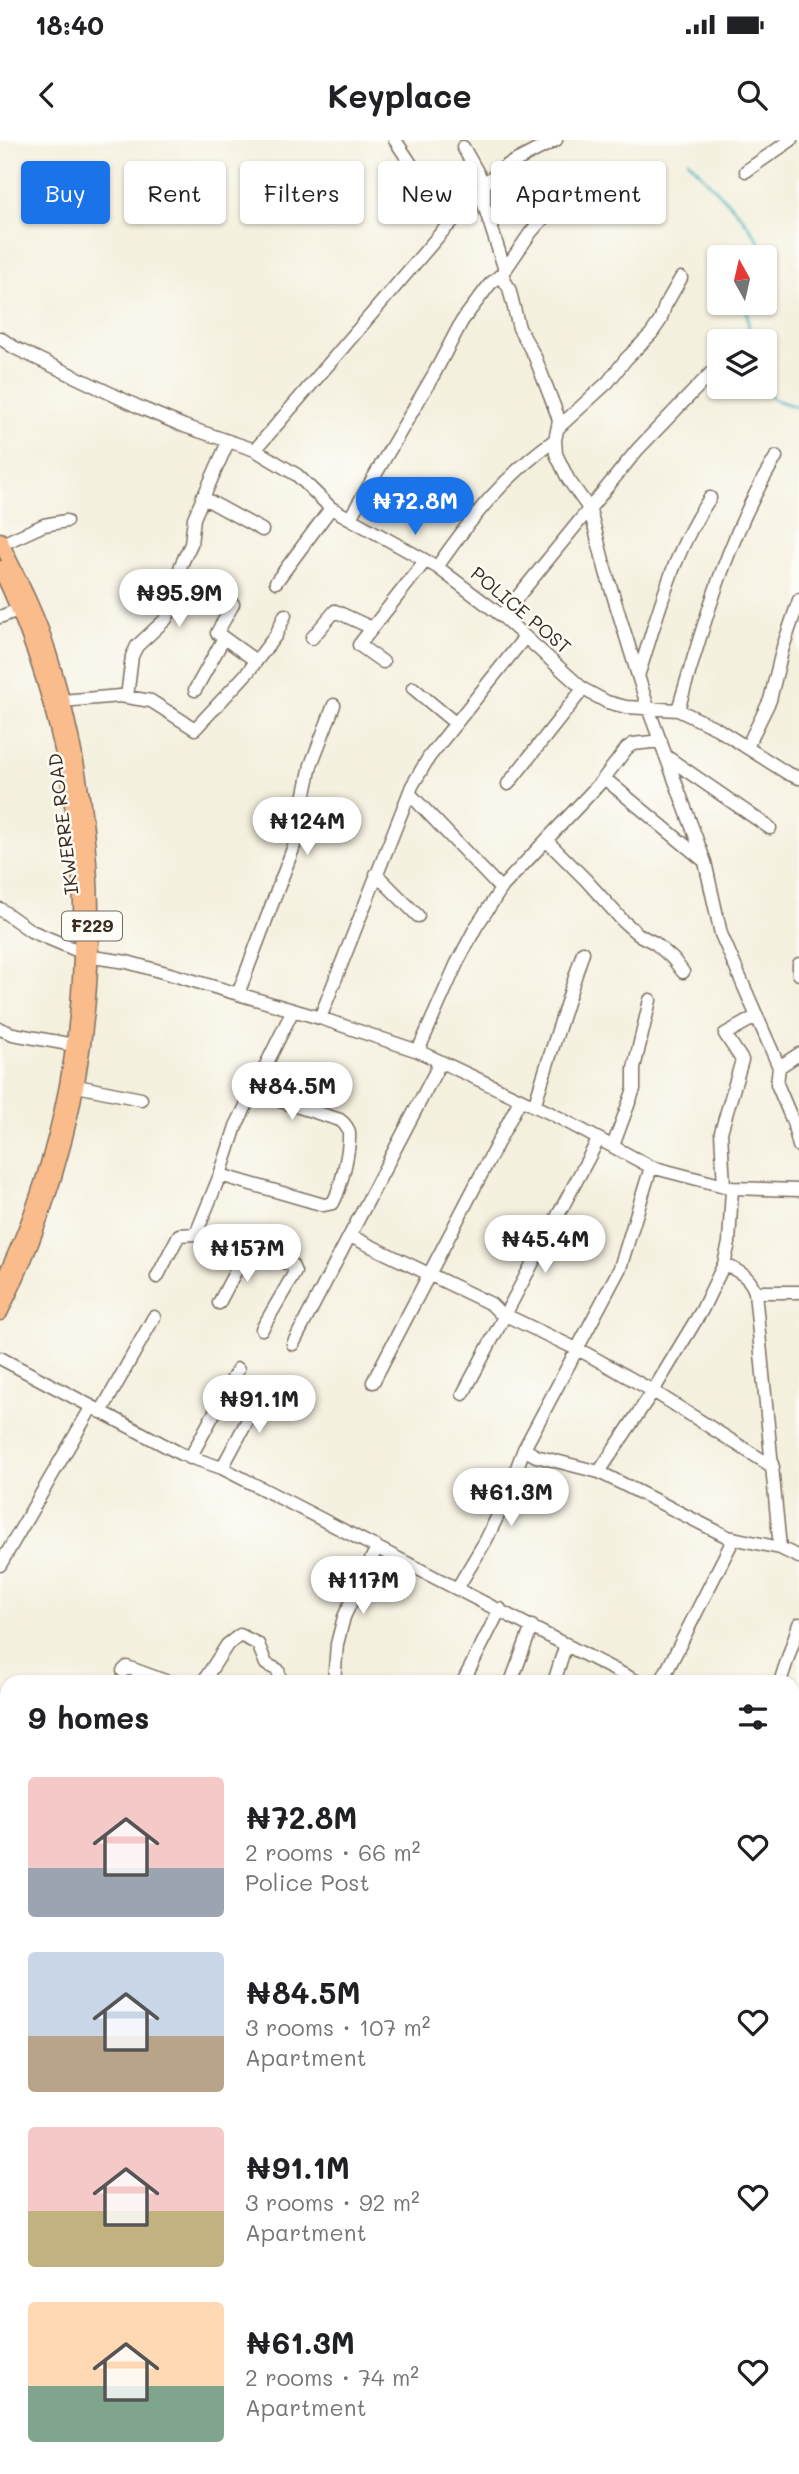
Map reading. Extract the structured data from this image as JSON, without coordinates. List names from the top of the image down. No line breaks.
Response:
{"streets":{"main road":["IKWERRE ROAD","F229"],"street":["POLICE POST"]},"crossings":[["IKWERRE ROAD","F229"]],"north":"top","page":{"status":"18:40","header":"Keyplace","chip":["Buy","Rent","Filters","New","Apartment"],"price":["₦72.8M","₦95.9M","₦124M","₦84.5M","₦45.4M","₦157M","₦91.1M","₦61.3M","₦117M"],"heading":"9 homes","list":[{"name":"₦72.8M","note":"2 rooms · 66 m² · Police Post"},{"name":"₦84.5M","note":"3 rooms · 107 m² · Apartment"},{"name":"₦91.1M","note":"3 rooms · 92 m² · Apartment"},{"name":"₦61.3M","note":"2 rooms · 74 m² · Apartment"}]}}
